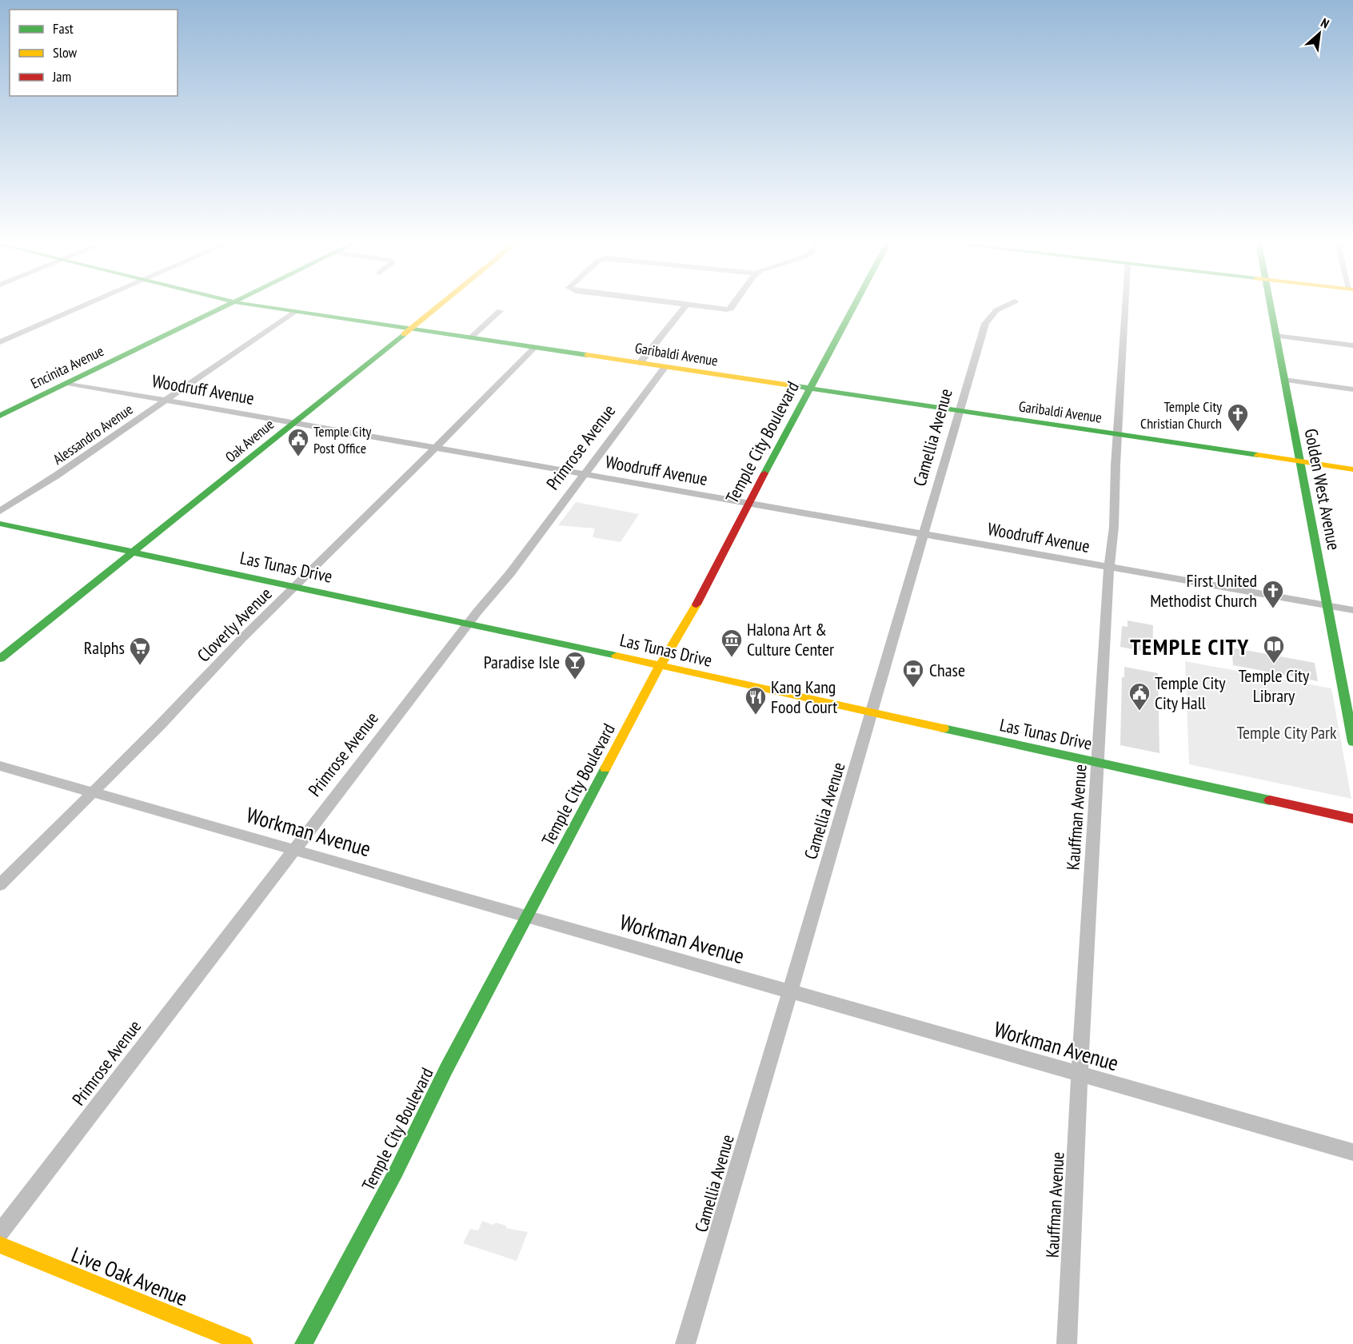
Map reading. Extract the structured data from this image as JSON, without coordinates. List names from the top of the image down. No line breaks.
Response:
{"streets":{"street":["Garibaldi Avenue","Encinita Avenue","Woodruff Avenue","Alessandro Avenue","Camellia Avenue","Oak Avenue","Temple City Boulevard","Primrose Avenue","Golden West Avenue","Las Tunas Drive","Cloverly Avenue","Kauffman Avenue","Workman Avenue","Live Oak Avenue"]},"crossings":[["Garibaldi Avenue","Alessandro Avenue"],["Garibaldi Avenue","Camellia Avenue"],["Garibaldi Avenue","Oak Avenue"],["Garibaldi Avenue","Temple City Boulevard"],["Garibaldi Avenue","Primrose Avenue"],["Garibaldi Avenue","Golden West Avenue"],["Garibaldi Avenue","Cloverly Avenue"],["Garibaldi Avenue","Kauffman Avenue"],["Encinita Avenue","Woodruff Avenue"],["Woodruff Avenue","Alessandro Avenue"],["Woodruff Avenue","Camellia Avenue"],["Woodruff Avenue","Oak Avenue"],["Woodruff Avenue","Temple City Boulevard"],["Woodruff Avenue","Primrose Avenue"],["Woodruff Avenue","Golden West Avenue"],["Woodruff Avenue","Cloverly Avenue"],["Woodruff Avenue","Kauffman Avenue"],["Camellia Avenue","Las Tunas Drive"],["Camellia Avenue","Workman Avenue"],["Oak Avenue","Las Tunas Drive"],["Temple City Boulevard","Las Tunas Drive"],["Temple City Boulevard","Workman Avenue"],["Primrose Avenue","Las Tunas Drive"],["Primrose Avenue","Workman Avenue"],["Las Tunas Drive","Cloverly Avenue"],["Las Tunas Drive","Kauffman Avenue"],["Cloverly Avenue","Workman Avenue"],["Kauffman Avenue","Workman Avenue"]],"districts":["TEMPLE CITY"],"parks":["Temple City Park"],"places":{"church":["Temple City Christian Church","First United Methodist Church"],"public building":["Temple City Post Office","Temple City City Hall"],"museum":["Halona Art & Culture Center"],"library":["Temple City Library"],"supermarket":["Ralphs"],"bar":["Paradise Isle"],"bank":["Chase"],"restaurant":["Kang Kang Food Court"]},"legend":["Fast","Slow","Jam"],"north":"top right"}
